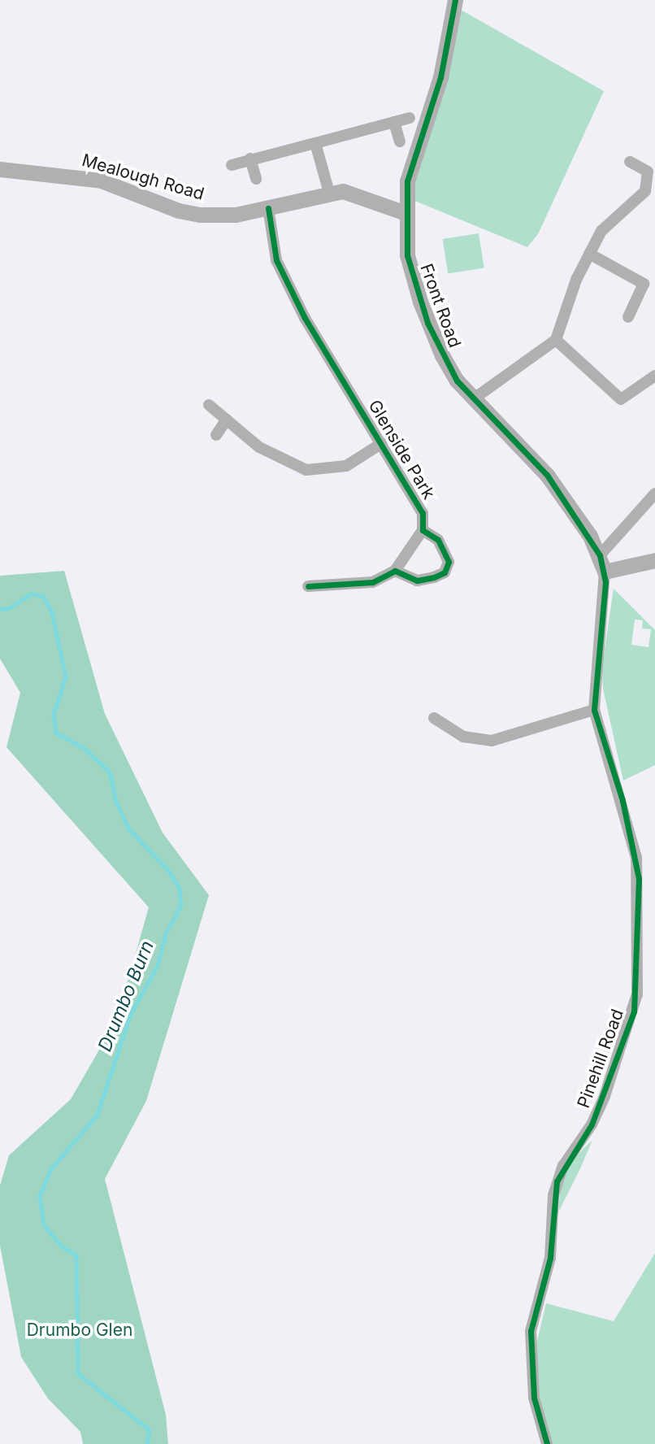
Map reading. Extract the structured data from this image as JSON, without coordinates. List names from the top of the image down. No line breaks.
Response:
{"streets":{"street":["Mealough Road","Front Road","Glenside Park","Pinehill Road"]},"crossings":[["Mealough Road","Front Road"],["Mealough Road","Glenside Park"],["Front Road","Pinehill Road"]],"water":["Drumbo Burn"],"parks":["Drumbo Glen"]}
